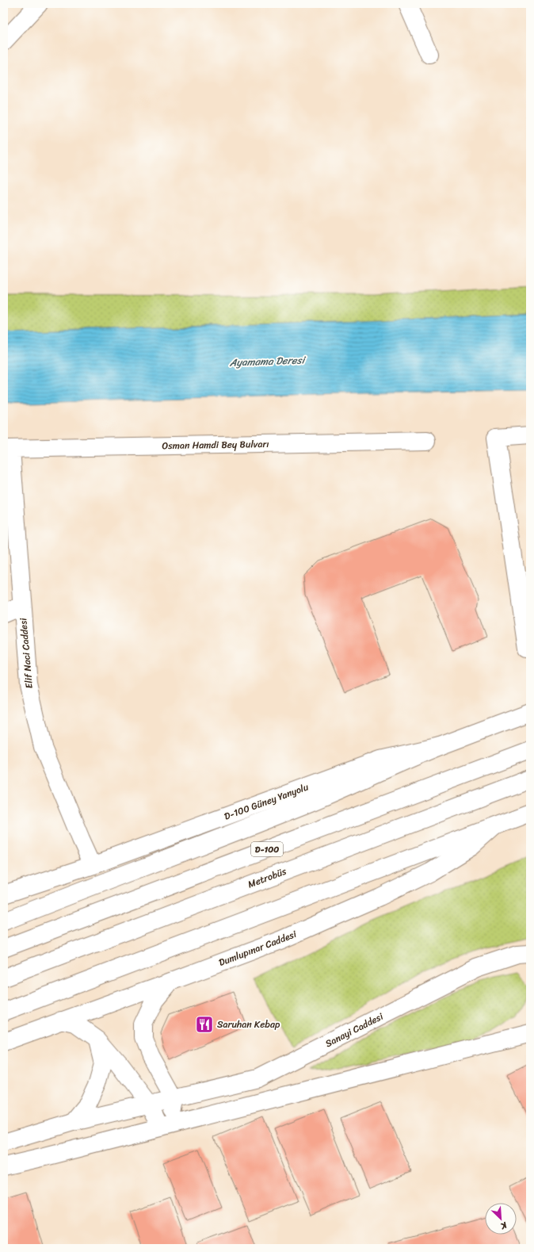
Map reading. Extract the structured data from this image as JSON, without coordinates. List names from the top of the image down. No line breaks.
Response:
{"streets":{"main road":["Osman Hamdi Bey Bulvarı","Elif Naci Caddesi","D-100 Güney Yanyolu","D-100","Metrobüs","Dumlupınar Caddesi","Sanayi Caddesi"]},"crossings":[["Osman Hamdi Bey Bulvarı","Elif Naci Caddesi"],["Elif Naci Caddesi","D-100 Güney Yanyolu"]],"water":["Ayamama Deresi"],"places":{"restaurant":["Saruhan Kebap"]},"north":"bottom right"}
